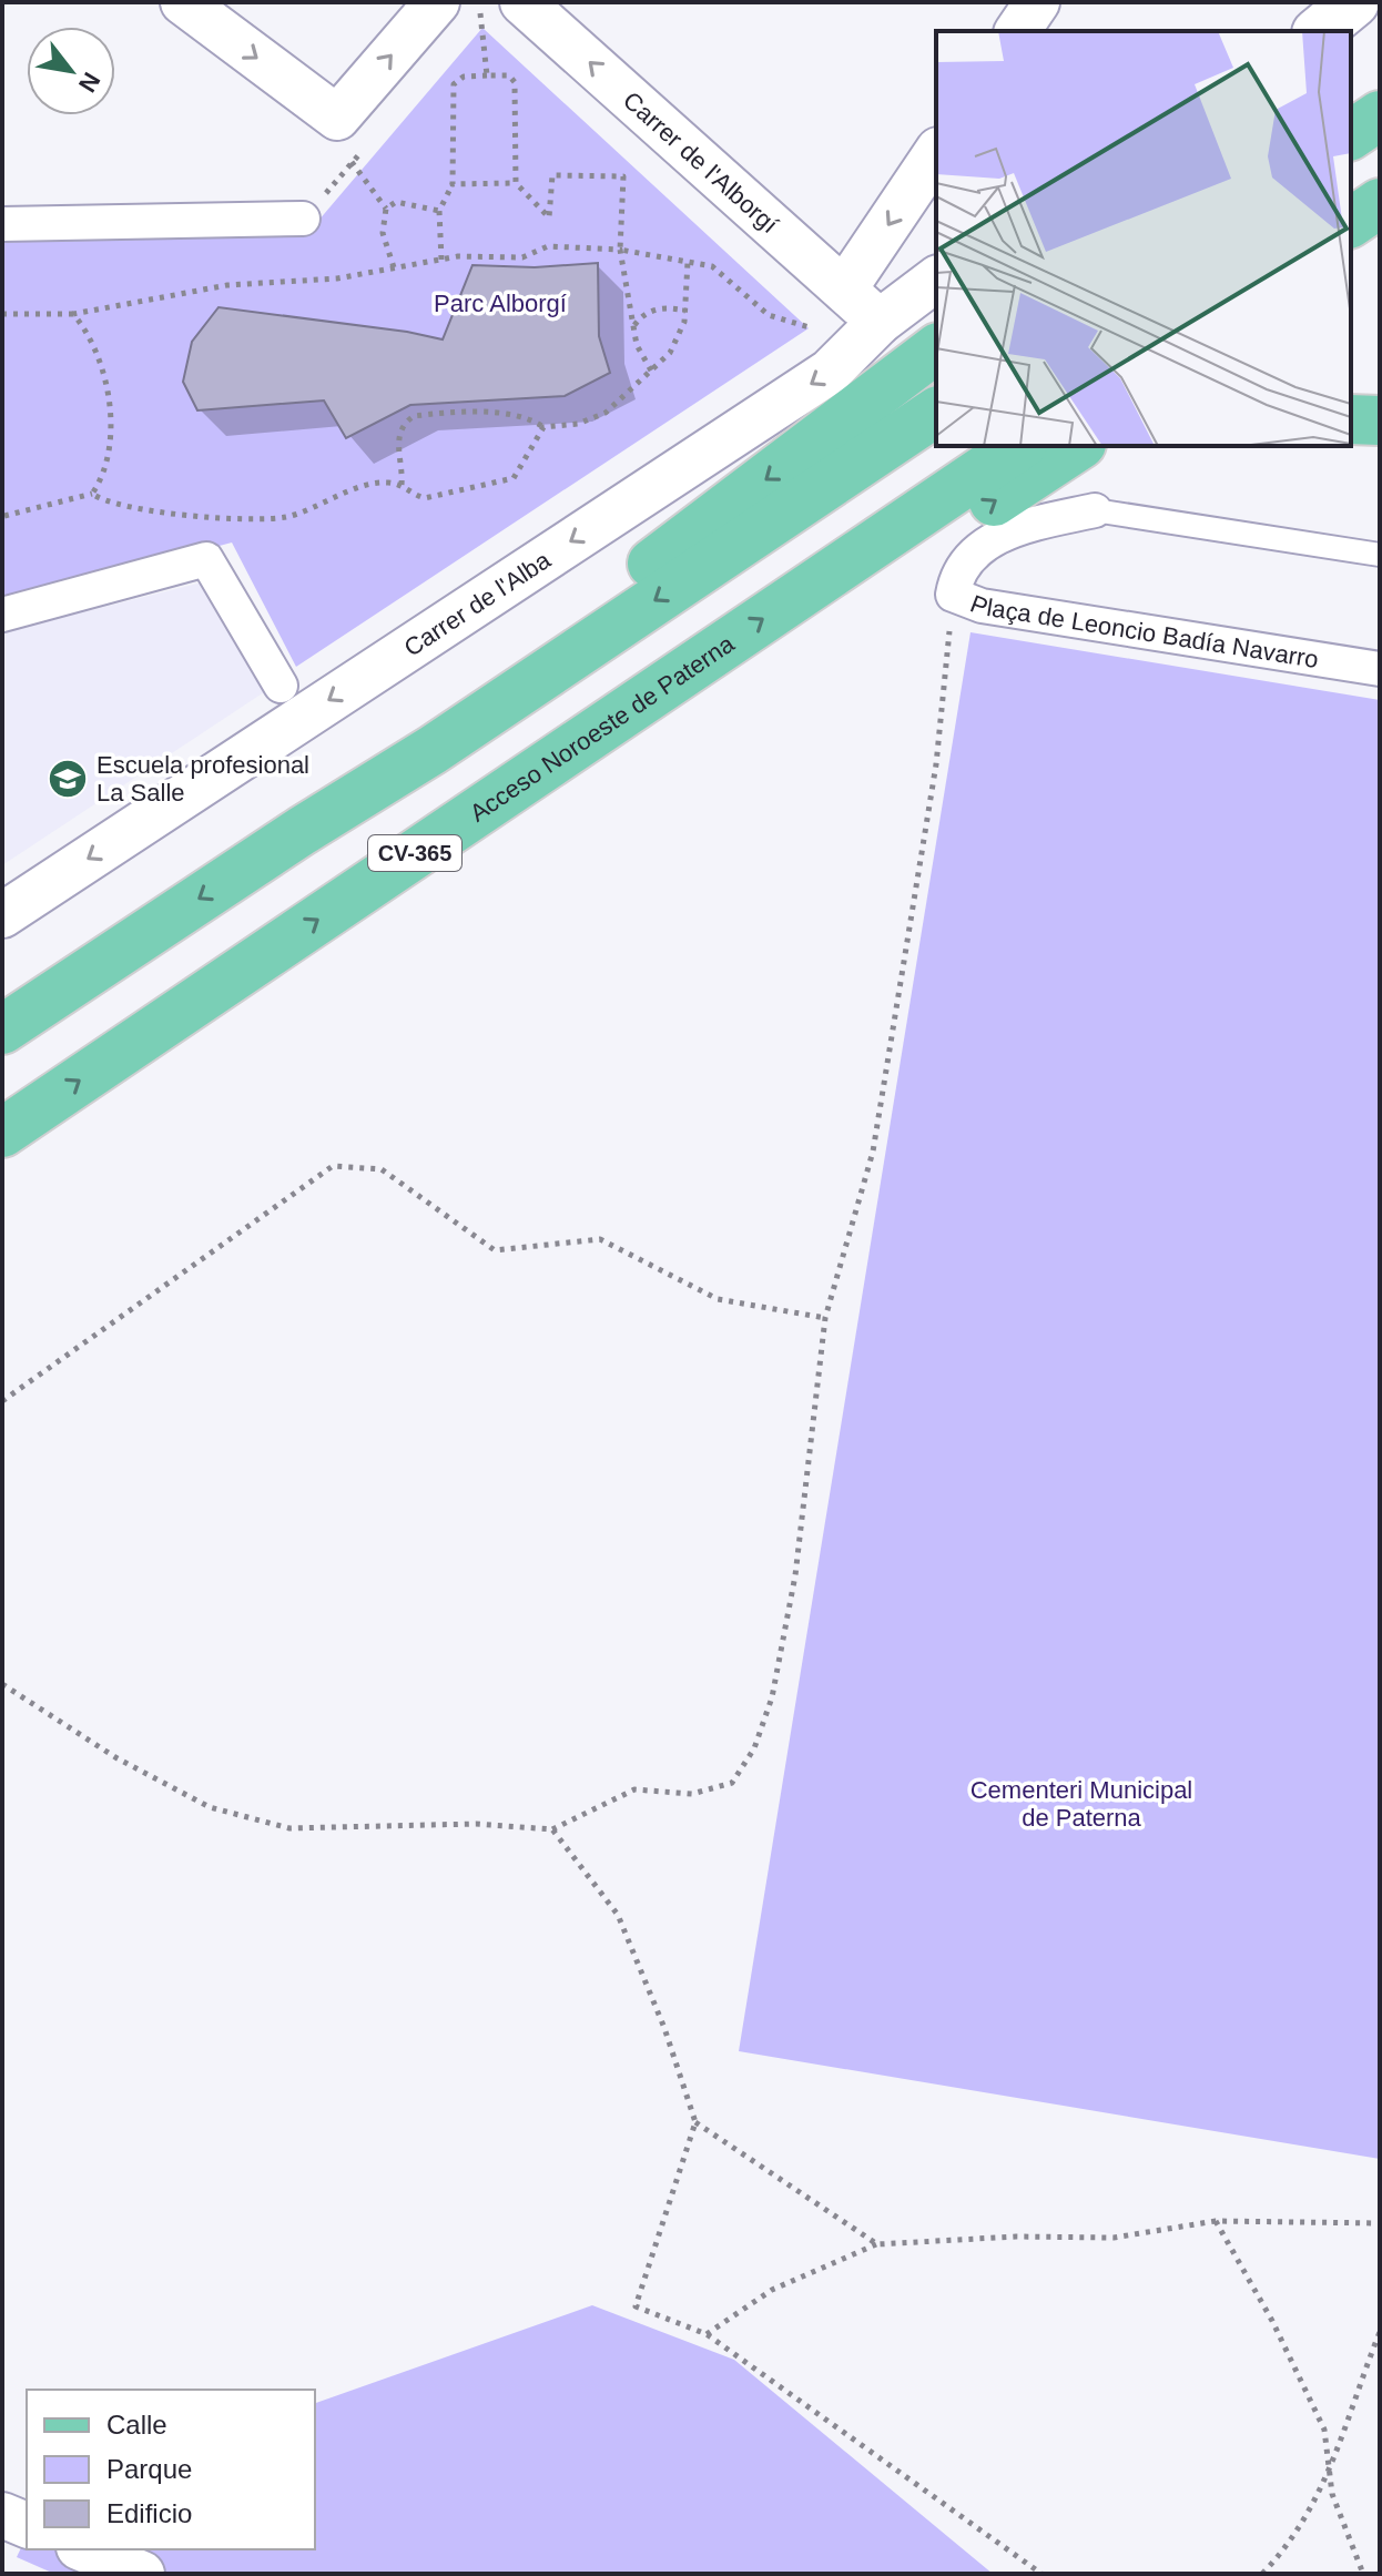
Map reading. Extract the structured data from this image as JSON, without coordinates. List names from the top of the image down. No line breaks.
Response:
{"streets":{"main road":["Acceso Noroeste de Paterna","CV-365"],"street":["Carrer de l'Alborgí","Carrer de l'Alba","Plaça de Leoncio Badía Navarro"]},"crossings":[["Carrer de l'Alborgí","Carrer de l'Alba"]],"one_way":["Carrer de l'Alborgí","Carrer de l'Alba"],"parks":["Parc Alborgí","Cementeri Municipal de Paterna"],"places":{"school or university":["Escuela profesional La Salle"]},"legend":["Calle","Parque","Edificio"],"north":"bottom right"}
